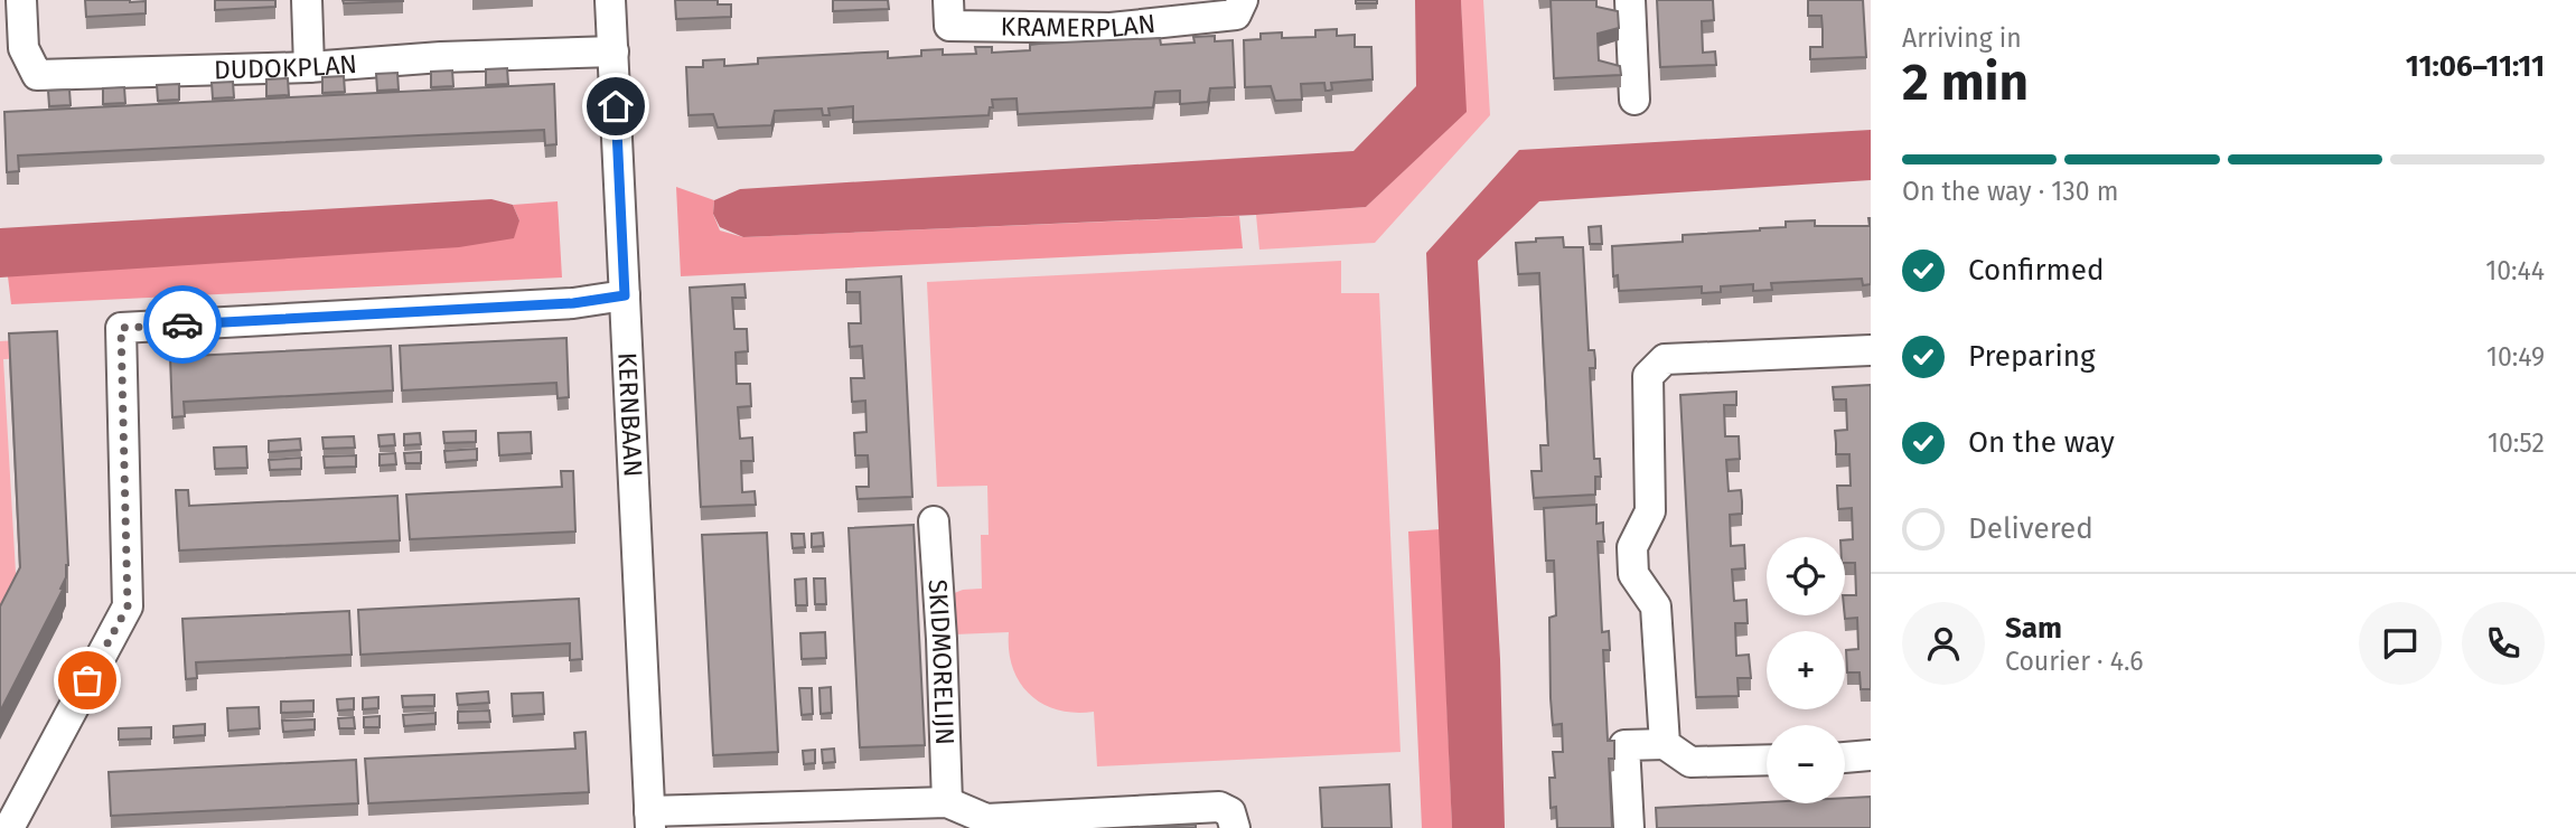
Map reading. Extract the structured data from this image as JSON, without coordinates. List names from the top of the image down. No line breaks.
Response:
{"streets":{"street":["KRAMERPLAN","DUDOKPLAN","KERNBAAN","SKIDMORELIJN"]},"crossings":[["DUDOKPLAN","KERNBAAN"]],"page":{"heading":["2 min","Arriving in","11:06–11:11"],"panel":["Sam","Courier · 4.6"],"bar":"On the way · 130 m","list":[["Confirmed","10:44"],["Preparing","10:49"],["On the way","10:52"],"Delivered"],"map_buttons":["+","−"]}}
